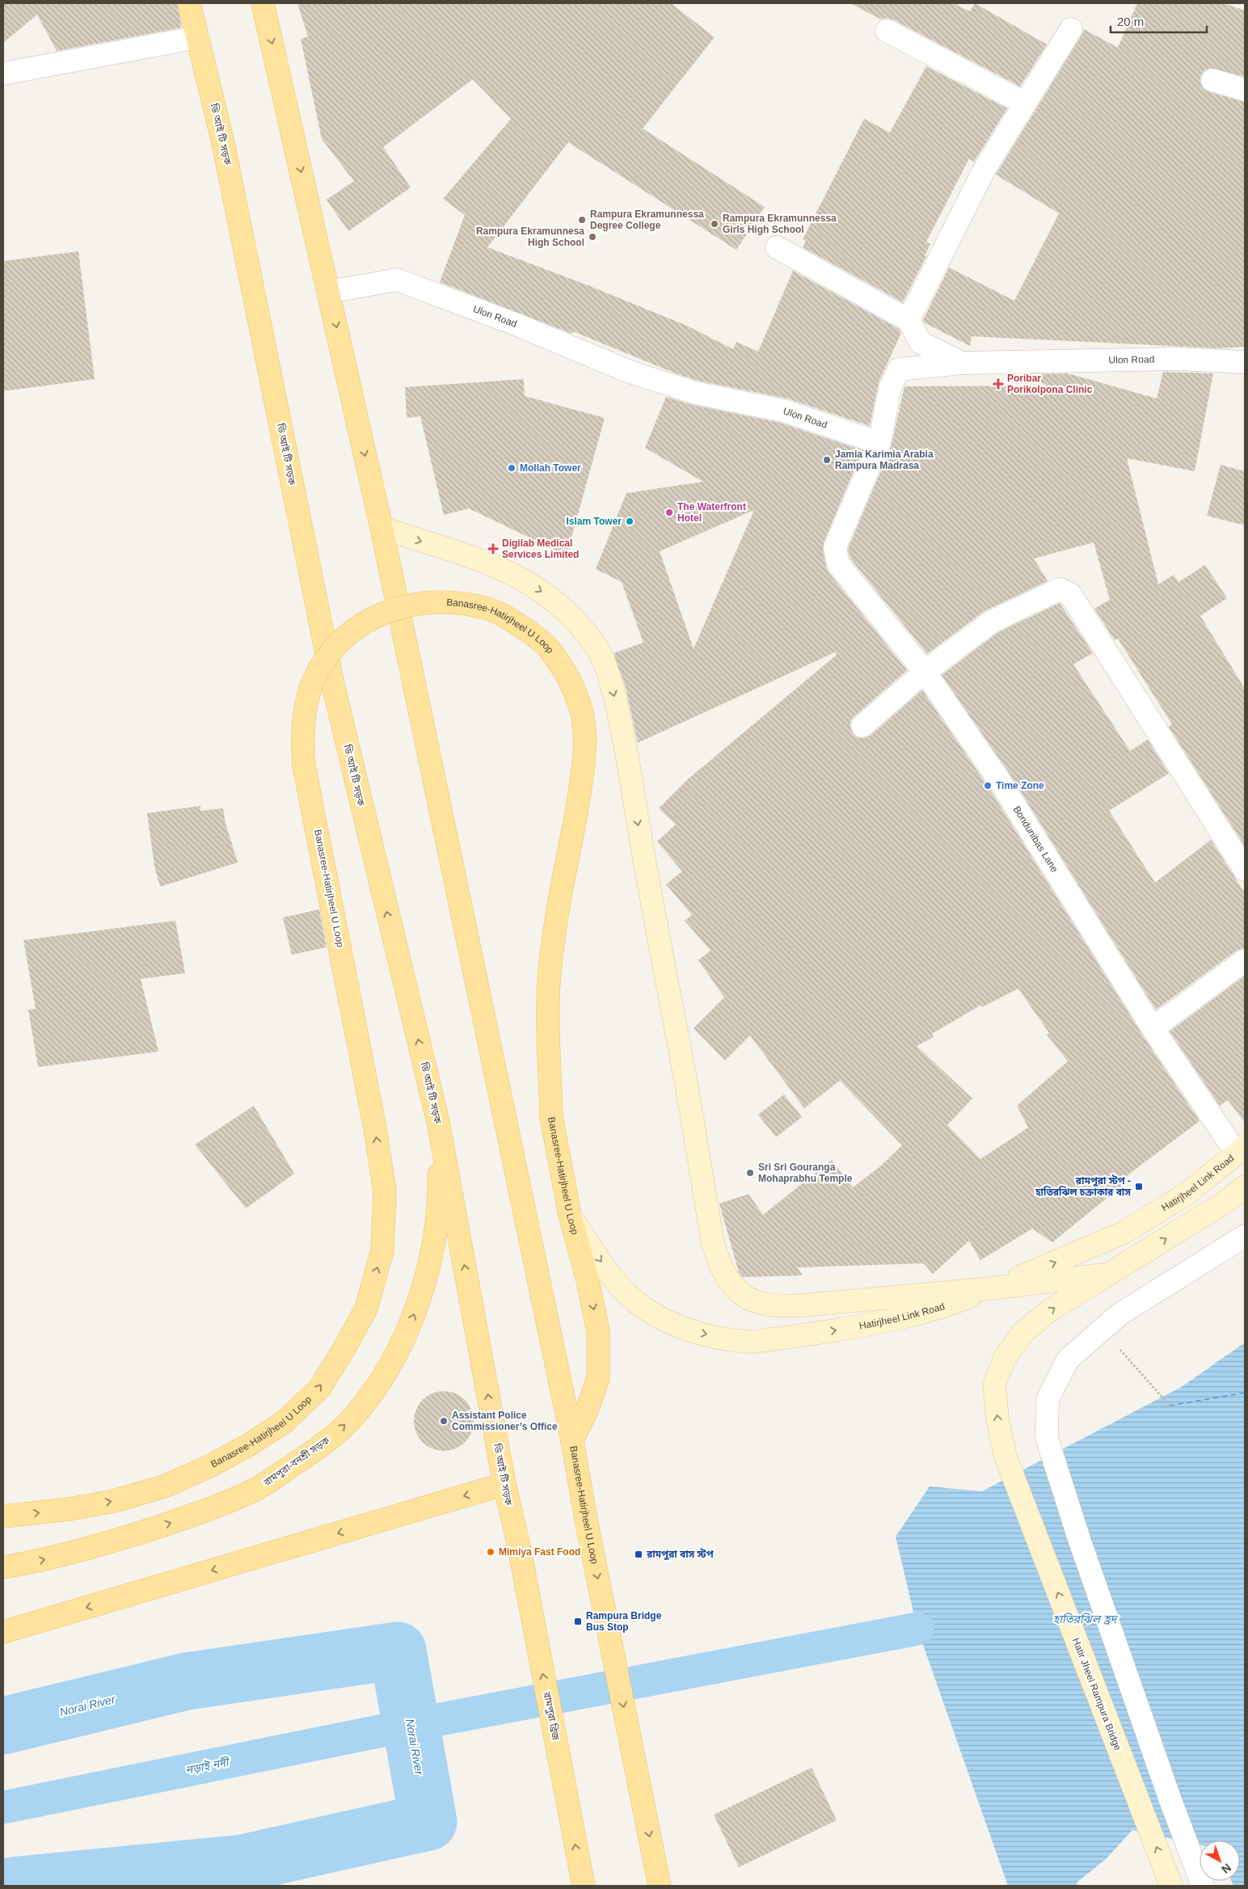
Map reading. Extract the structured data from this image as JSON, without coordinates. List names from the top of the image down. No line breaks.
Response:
{"streets":{"main road":["ডি আই টি সড়ক","Banasree-Hatirjheel U Loop","Hatirjheel Link Road","রামপুরা-বনশ্রী সড়ক","Hatir Jheel Rampura Bridge","রামপুরা ব্রিজ"],"street":["Ulon Road","Bondunibas Lane"]},"crossings":[["ডি আই টি সড়ক","রামপুরা-বনশ্রী সড়ক"],["ডি আই টি সড়ক","রামপুরা ব্রিজ"],["Ulon Road","Bondunibas Lane"],["Banasree-Hatirjheel U Loop","Hatirjheel Link Road"],["Bondunibas Lane","Hatirjheel Link Road"]],"one_way":["Hatirjheel Link Road","রামপুরা-বনশ্রী সড়ক","Hatir Jheel Rampura Bridge","রামপুরা ব্রিজ"],"water":["হাতিরঝিল হ্রদ","Norai River","নড়াই নদী"],"places":{"other":["Rampura Ekramunnessa Degree College","Rampura Ekramunnessa Girls High School","Rampura Ekramunnesa High School","Jamia Karimia Arabia Rampura Madrasa","Mollah Tower","The Waterfront Hotel","Islam Tower","Time Zone","Sri Sri Gouranga Mohaprabhu Temple","Assistant Police Commissioner’s Office","Mimiya Fast Food"],"health":["Poribar Porikolpona Clinic","Digilab Medical Services Limited"],"transit":["রামপুরা স্টপ - হাতিরঝিল চক্রাকার বাস","রামপুরা বাস স্টপ","Rampura Bridge Bus Stop"]},"scale_bar":"20 m","north":"bottom right"}
